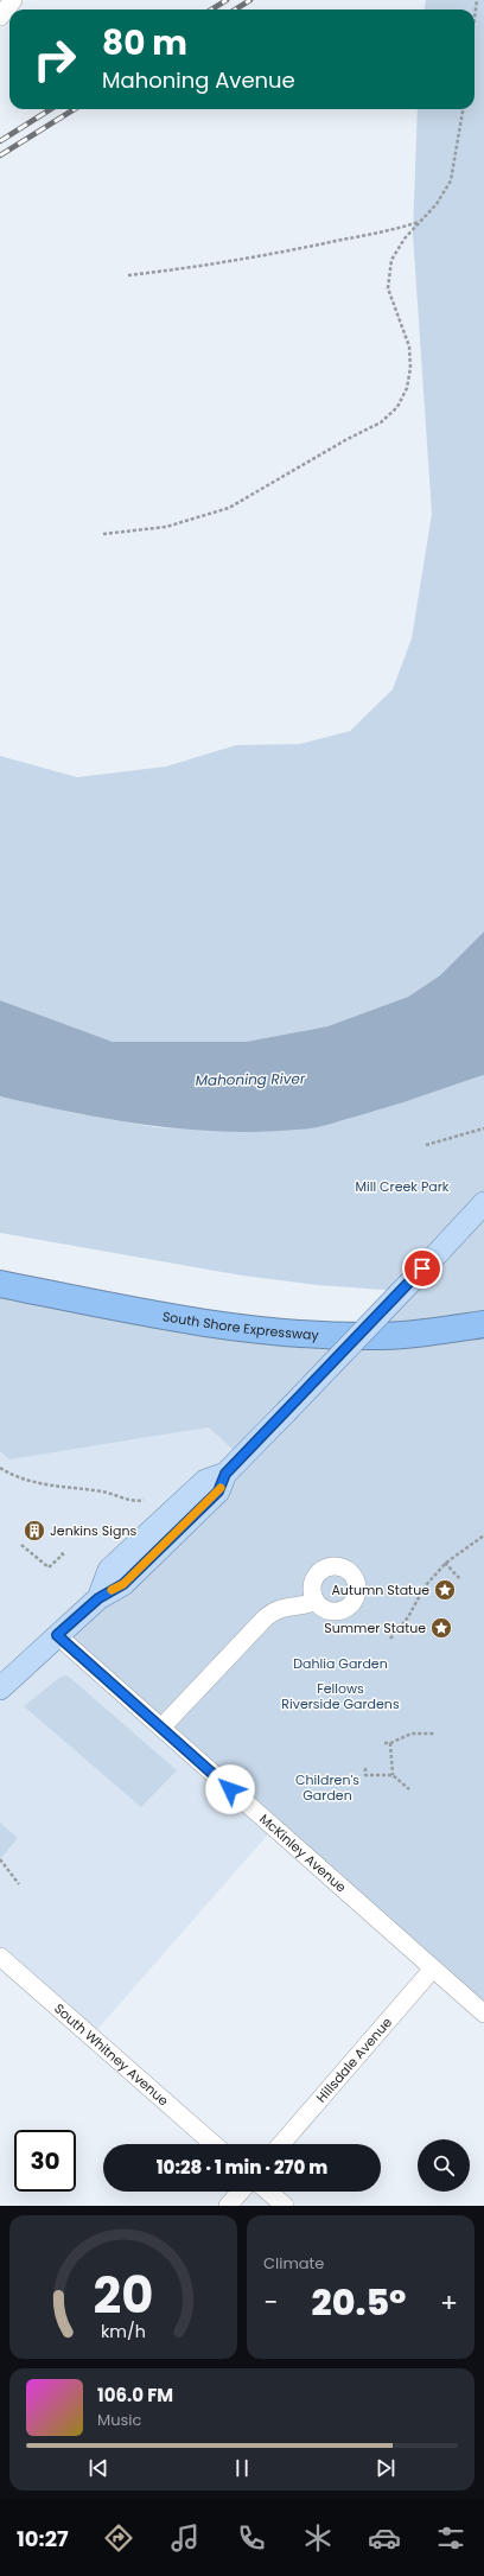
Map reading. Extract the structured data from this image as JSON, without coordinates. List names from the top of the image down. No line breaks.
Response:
{"streets":{"highway":["South Shore Expressway"],"street":["McKinley Avenue","South Whitney Avenue","Hillsdale Avenue"]},"crossings":[["McKinley Avenue","Hillsdale Avenue"]],"water":["Mahoning River"],"parks":["Mill Creek Park","Dahlia Garden","Fellows Riverside Gardens","Children's Garden"],"places":{"building":["Jenkins Signs"],"place":["Autumn Statue","Summer Statue"]},"page":{"turn":["80 m","Mahoning Avenue"],"limit":"30","trip":"10:28 · 1 min · 270 m","tile":"Climate","heat":["−","20.5°","+"],"song":["106.0 FM","Music"],"tabs":"10:27","gauge":["20","km/h"]}}
